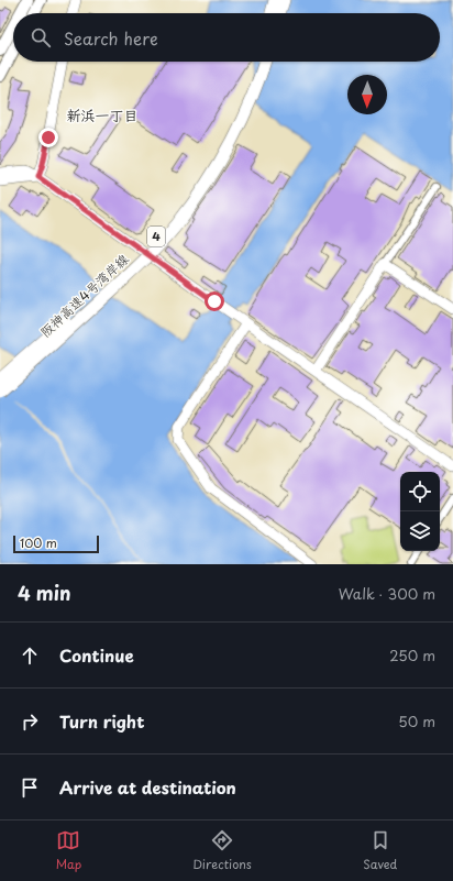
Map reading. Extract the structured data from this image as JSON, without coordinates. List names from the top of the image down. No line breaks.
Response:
{"streets":{"highway":["4","阪神高速4号湾岸線"]},"districts":["新浜一丁目"],"scale_bar":"100 m","north":"bottom","page":{"search":"Search here","scale":"100 m","heading":["4 min","Walk · 300 m"],"list":[["Continue","250 m"],["Turn right","50 m"],"Arrive at destination"],"nav":["Map","Directions","Saved"]}}
